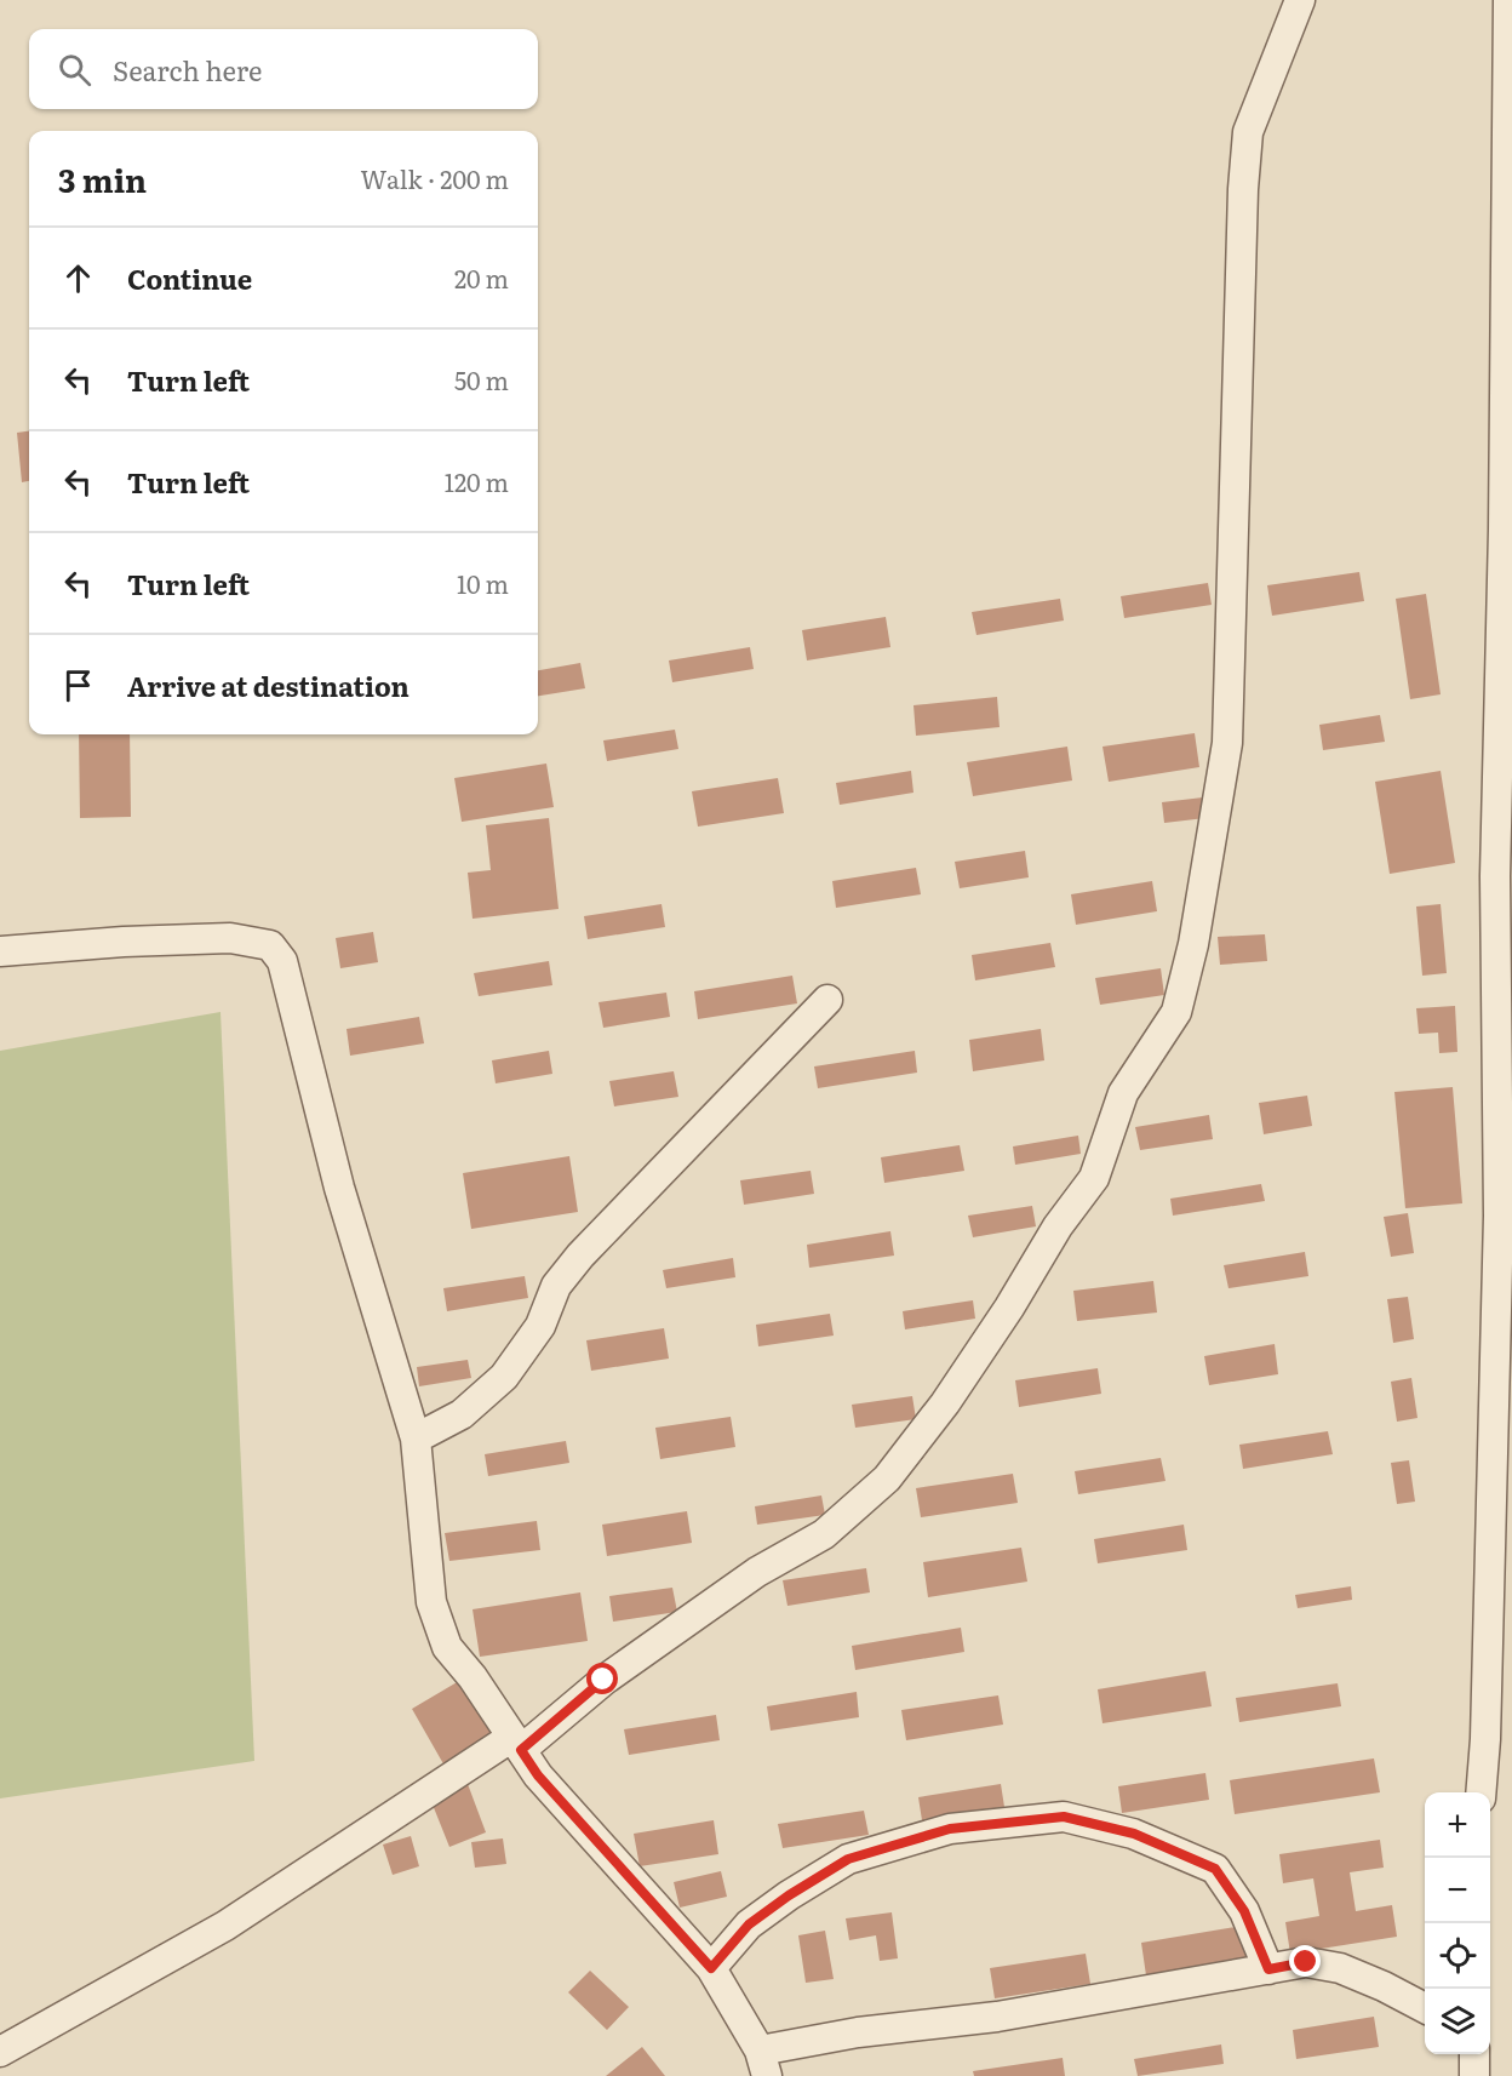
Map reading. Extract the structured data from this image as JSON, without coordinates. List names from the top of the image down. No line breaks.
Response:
{"page":{"search":"Search here","heading":["3 min","Walk · 200 m"],"list":[["Continue","20 m"],["Turn left","50 m"],["Turn left","120 m"],["Turn left","10 m"],"Arrive at destination"],"map_buttons":["+","−"]}}
